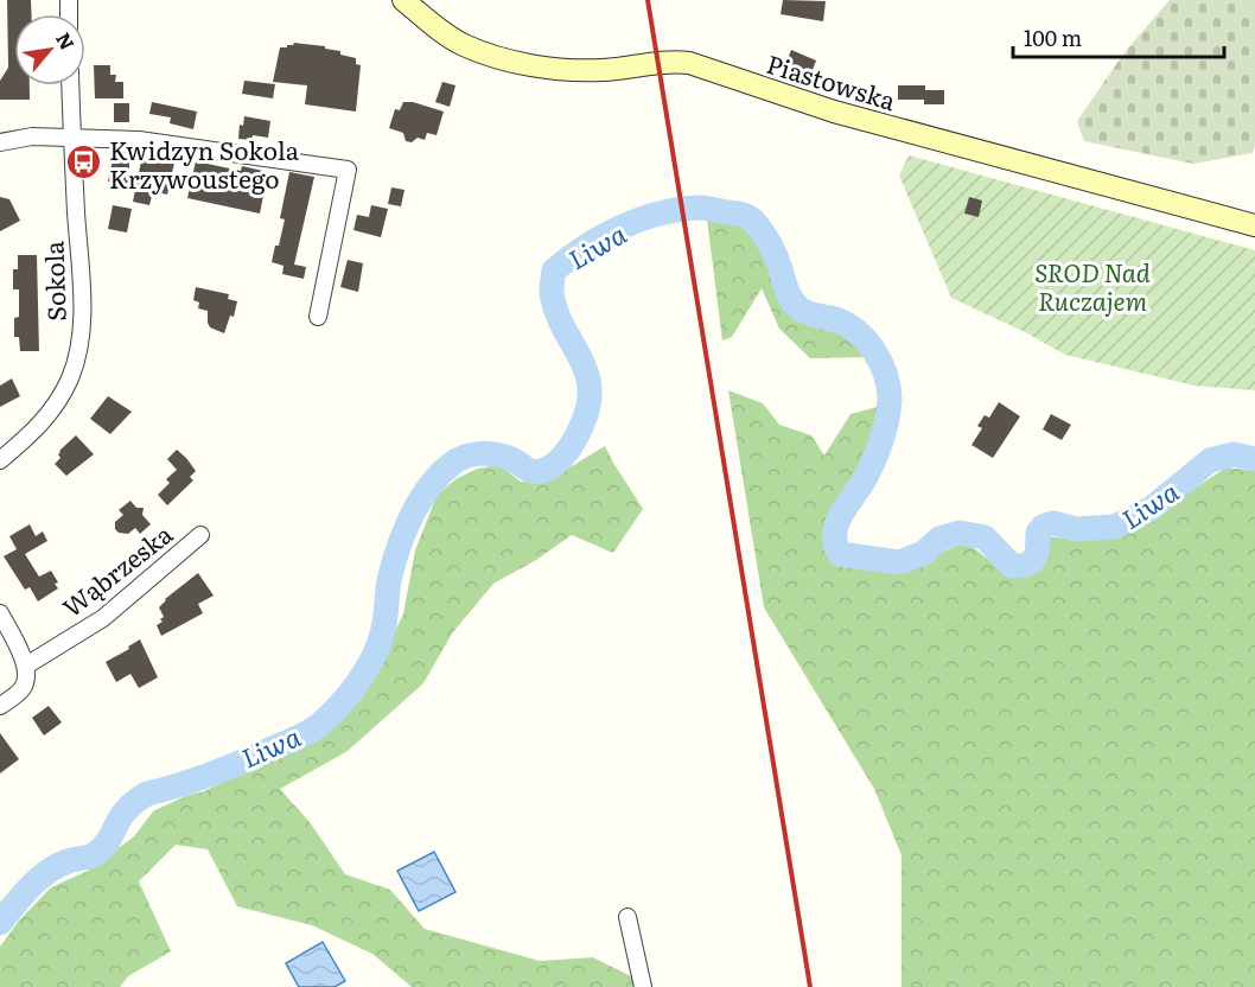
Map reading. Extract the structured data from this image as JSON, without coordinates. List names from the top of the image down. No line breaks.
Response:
{"streets":{"street":["Piastowska","Sokola","Wąbrzeska"]},"water":["Liwa"],"parks":["SROD Nad Ruczajem"],"places":{"bus stop":["Kwidzyn Sokola Krzywoustego"]},"scale_bar":"100 m","north":"top right"}
